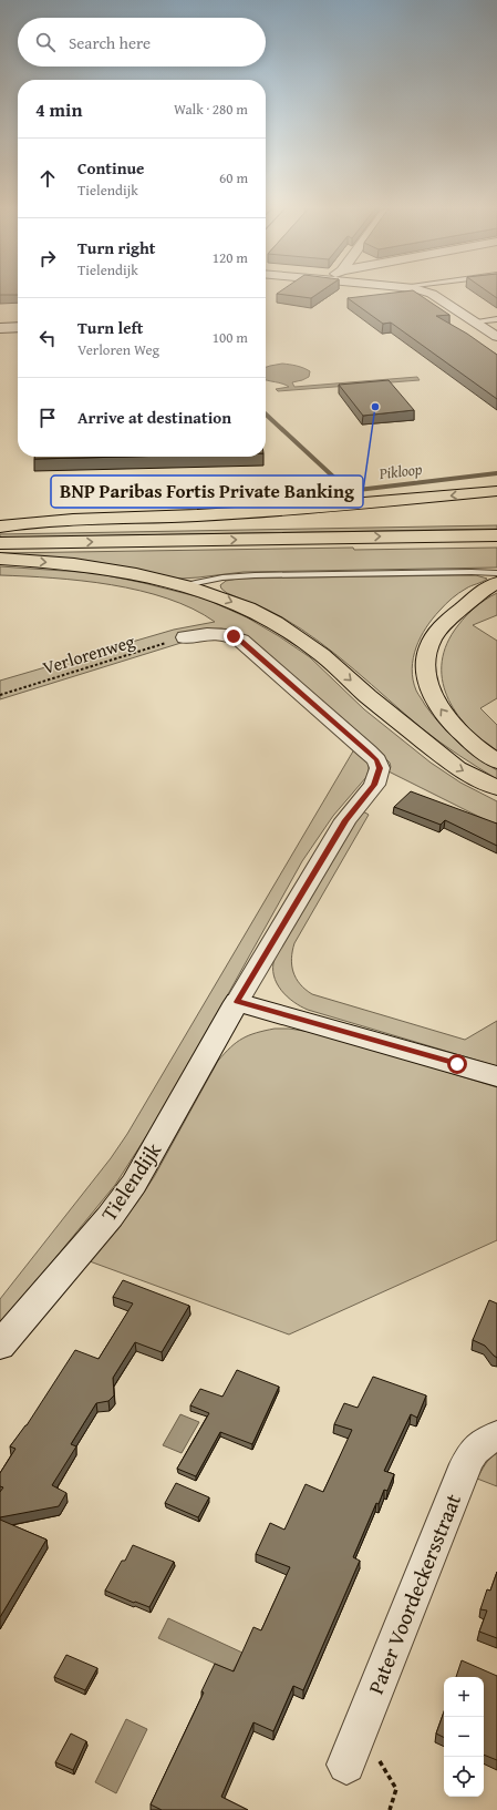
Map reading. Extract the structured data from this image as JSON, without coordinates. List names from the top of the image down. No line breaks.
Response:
{"streets":{"street":["Tielendijk","Pater Voordeckersstraat"],"path":["Verlorenweg"]},"crossings":[["Verlorenweg","Tielendijk"]],"water":["Pikloop"],"places":["BNP Paribas Fortis Private Banking"],"page":{"search":"Search here","heading":["4 min","Walk · 280 m"],"list":[["Continue","Tielendijk","60 m"],["Turn right","Tielendijk","120 m"],["Turn left","Verloren Weg","100 m"],"Arrive at destination"],"map_buttons":["+","−"]}}
